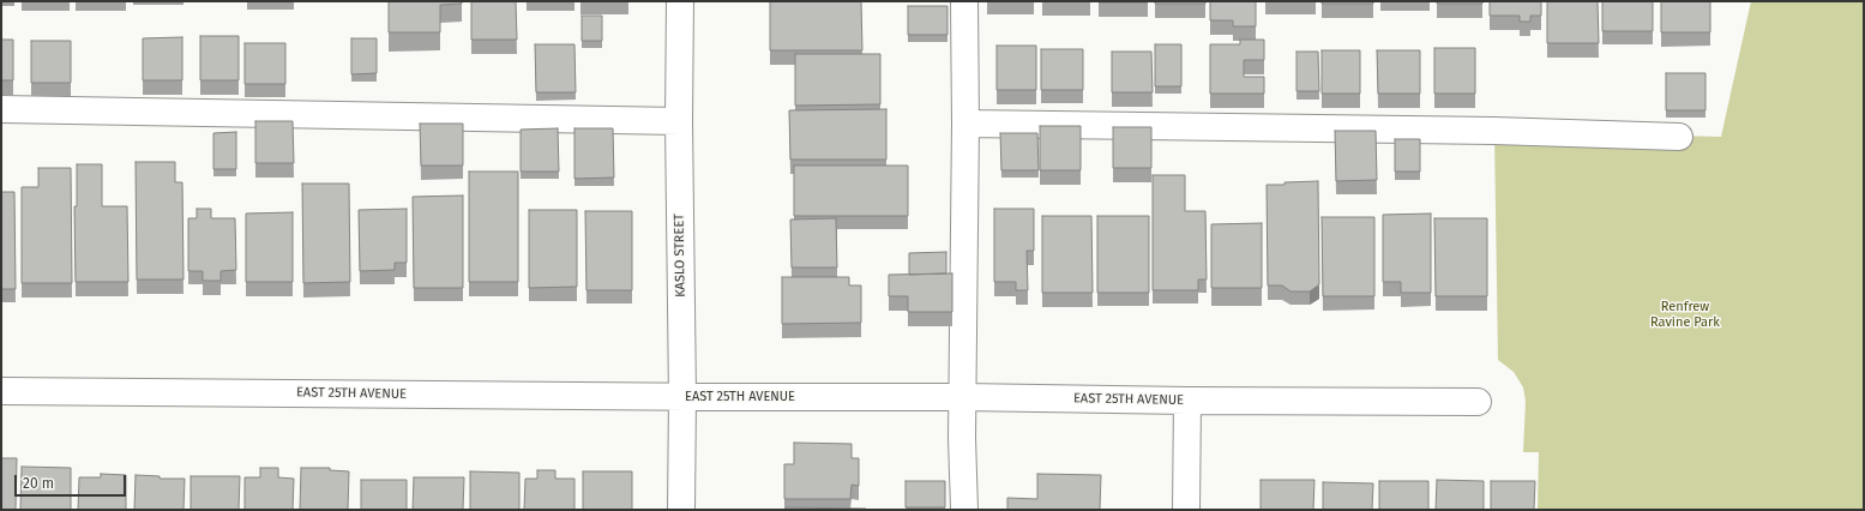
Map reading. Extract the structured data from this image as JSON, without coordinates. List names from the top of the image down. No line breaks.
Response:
{"streets":{"street":["KASLO STREET","EAST 25TH AVENUE"]},"crossings":[["KASLO STREET","EAST 25TH AVENUE"]],"parks":["Renfrew Ravine Park"],"scale_bar":"20 m"}
